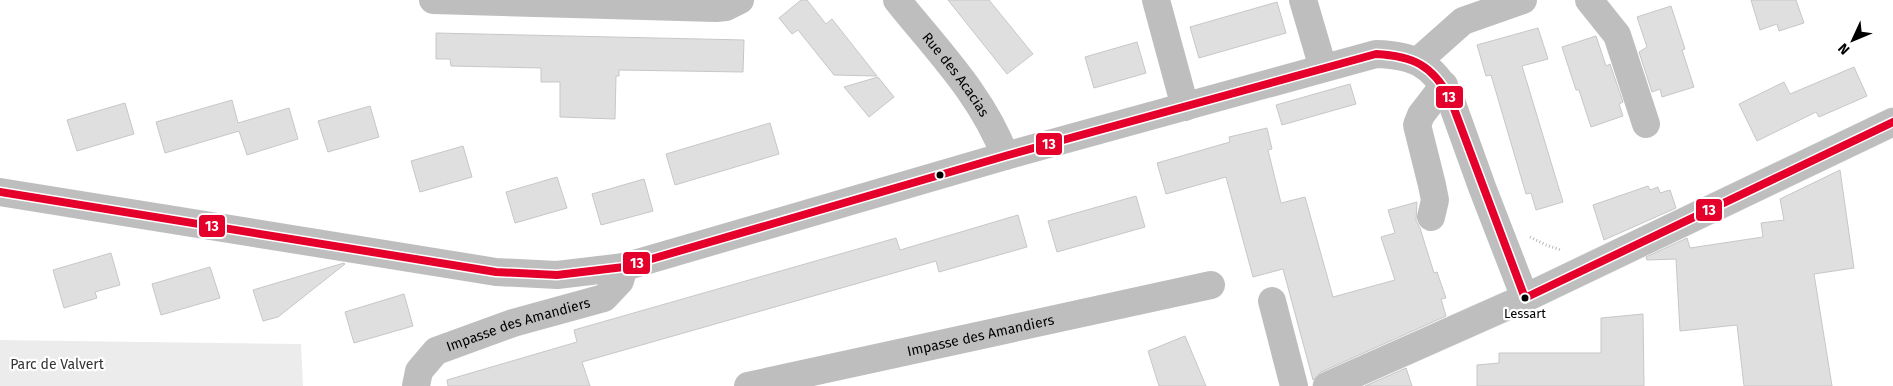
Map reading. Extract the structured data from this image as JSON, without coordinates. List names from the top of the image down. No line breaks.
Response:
{"streets":{"street":["Rue des Acacias","Impasse des Amandiers"]},"parks":["Parc de Valvert"],"places":["Lessart"],"lines":["transit line 13"],"north":"bottom left"}
